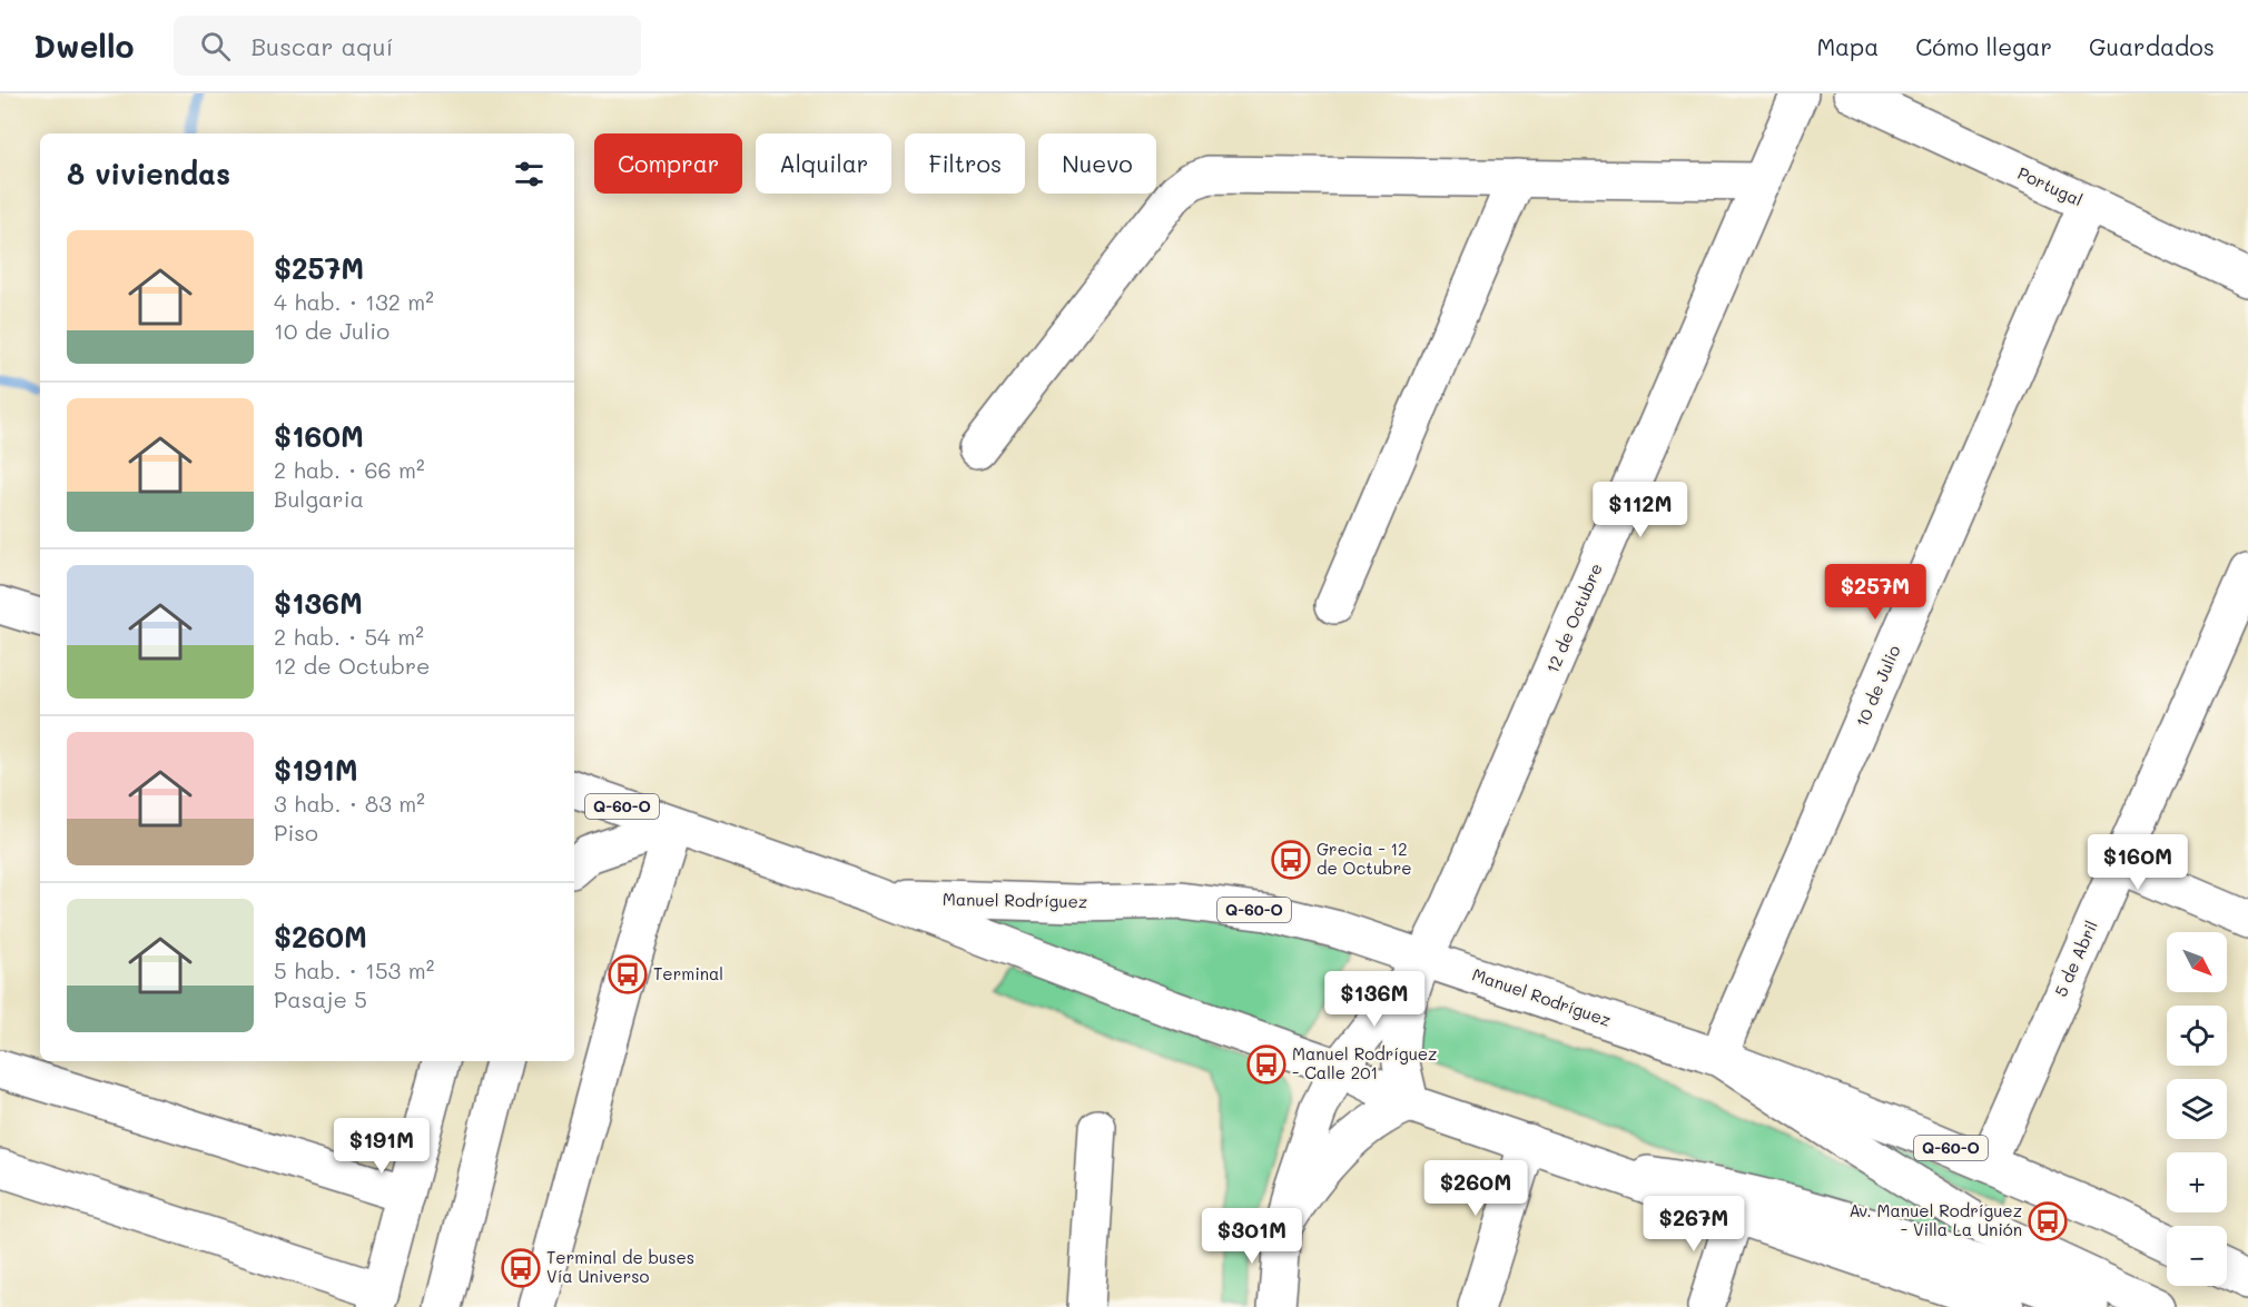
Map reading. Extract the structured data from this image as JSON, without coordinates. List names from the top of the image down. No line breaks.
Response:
{"streets":{"street":["Portugal","12 de Octubre","10 de Julio","Q-60-O","Manuel Rodríguez","5 de Abril"]},"crossings":[["Portugal","10 de Julio"],["12 de Octubre","Manuel Rodríguez"],["10 de Julio","Manuel Rodríguez"],["Manuel Rodríguez","5 de Abril"]],"places":{"bus stop":["Grecia - 12 de Octubre","Terminal","Manuel Rodríguez - Calle 201","Av. Manuel Rodríguez - Villa La Unión","Terminal de buses Vía Universo"]},"north":"bottom right","page":{"header":"Dwello","search":"Buscar aquí","nav":["Mapa","Cómo llegar","Guardados"],"chip":["Comprar","Alquilar","Filtros","Nuevo"],"heading":"8 viviendas","list":[{"name":"$257M","note":"4 hab. · 132 m² · 10 de Julio"},{"name":"$160M","note":"2 hab. · 66 m² · Bulgaria"},{"name":"$136M","note":"2 hab. · 54 m² · 12 de Octubre"},{"name":"$191M","note":"3 hab. · 83 m² · Piso"},{"name":"$260M","note":"5 hab. · 153 m² · Pasaje 5"}],"price":["$112M","$257M","$160M","$136M","$191M","$260M","$267M","$301M"],"map_buttons":["+","−"]}}
